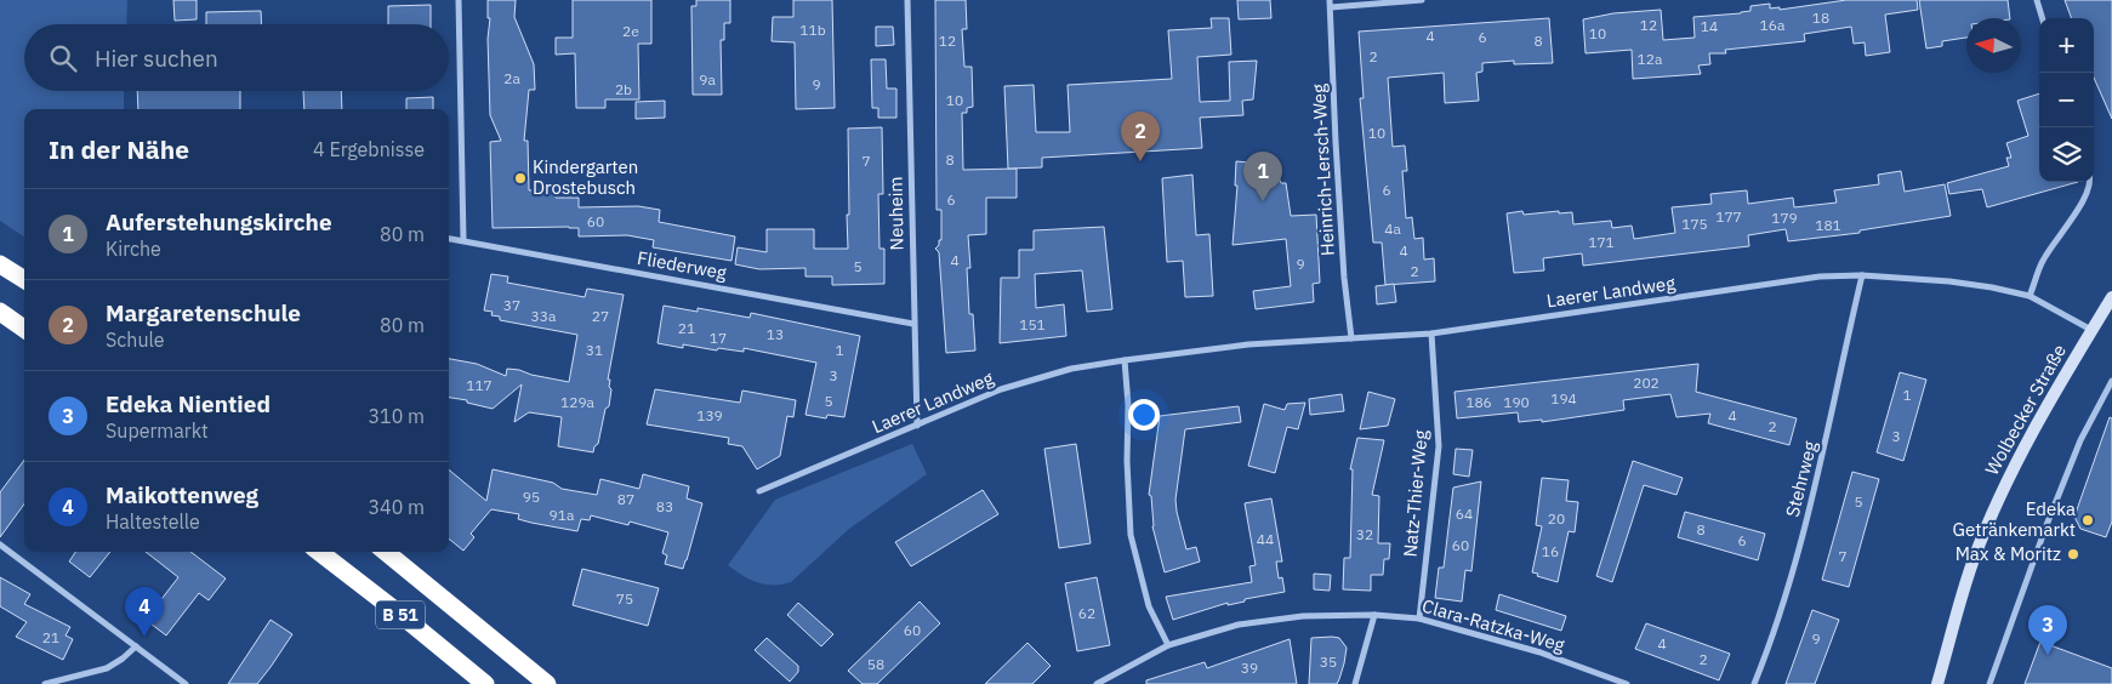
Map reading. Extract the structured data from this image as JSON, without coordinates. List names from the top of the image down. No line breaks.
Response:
{"streets":{"highway":["B 51"],"main road":["Wolbecker Straße"],"street":["Heinrich-Lersch-Weg","Neuheim","Fliederweg","Laerer Landweg","Stehrweg","Natz-Thier-Weg","Clara-Ratzka-Weg"]},"crossings":[["Heinrich-Lersch-Weg","Laerer Landweg"],["Neuheim","Fliederweg"],["Neuheim","Laerer Landweg"],["Laerer Landweg","Wolbecker Straße"],["Laerer Landweg","Stehrweg"],["Laerer Landweg","Natz-Thier-Weg"],["Natz-Thier-Weg","Clara-Ratzka-Weg"]],"places":["Kindergarten Drostebusch","Edeka Getränkemarkt","Max & Moritz"],"house_numbers":["18","12","16a","14","11b","2e","10","4","6","12","8","2","12a","2a","9a","9","2b","10","10","8","7","6","6","177","179","60","175","181","4a","171","4","4","9","5","2","37","33a","27","151","21","13","17","31","1","3","202","117","1","194","5","129a","186","190","139","4","2","3","95","87","5","83","64","91a","20","8","32","44","6","60","16","7","75","62","60","21","9","4","2","35","58","39"],"north":"left","page":{"map_buttons":["+","−"],"search":"Hier suchen","heading":["In der Nähe","4 Ergebnisse"],"pins":["2","1","4","3"],"list":[{"mark":"1","name":"Auferstehungskirche","note":"Kirche","value":"80 m"},{"mark":"2","name":"Margaretenschule","note":"Schule","value":"80 m"},{"mark":"3","name":"Edeka Nientied","note":"Supermarkt","value":"310 m"},{"mark":"4","name":"Maikottenweg","note":"Haltestelle","value":"340 m"}]}}
